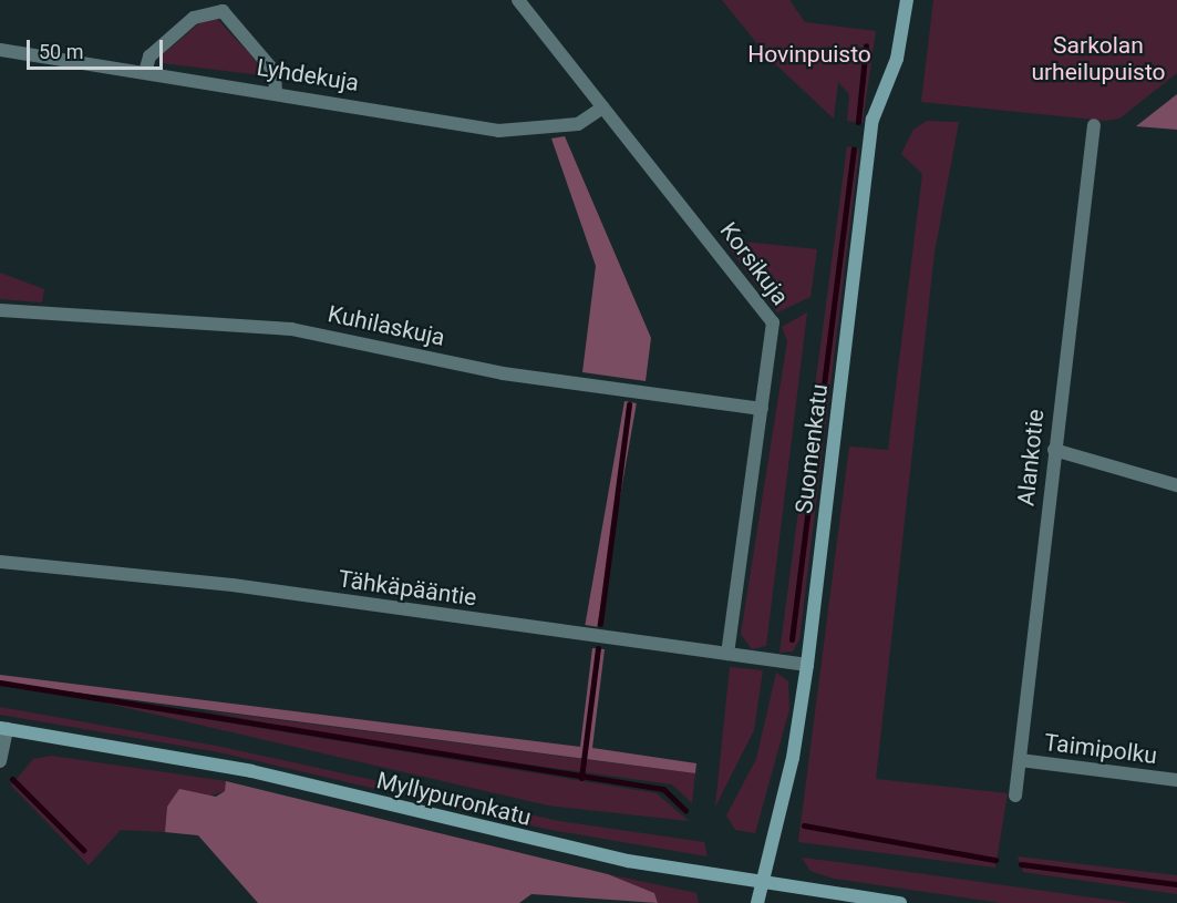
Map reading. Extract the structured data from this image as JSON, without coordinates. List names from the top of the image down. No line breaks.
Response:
{"streets":{"street":["Lyhdekuja","Korsikuja","Kuhilaskuja","Suomenkatu","Alankotie","Tähkäpääntie","Taimipolku","Myllypuronkatu"]},"crossings":[["Lyhdekuja","Korsikuja"],["Korsikuja","Kuhilaskuja"],["Korsikuja","Tähkäpääntie"],["Suomenkatu","Tähkäpääntie"],["Suomenkatu","Myllypuronkatu"],["Alankotie","Taimipolku"]],"parks":["Sarkolan urheilupuisto","Hovinpuisto"],"scale_bar":"50 m"}
